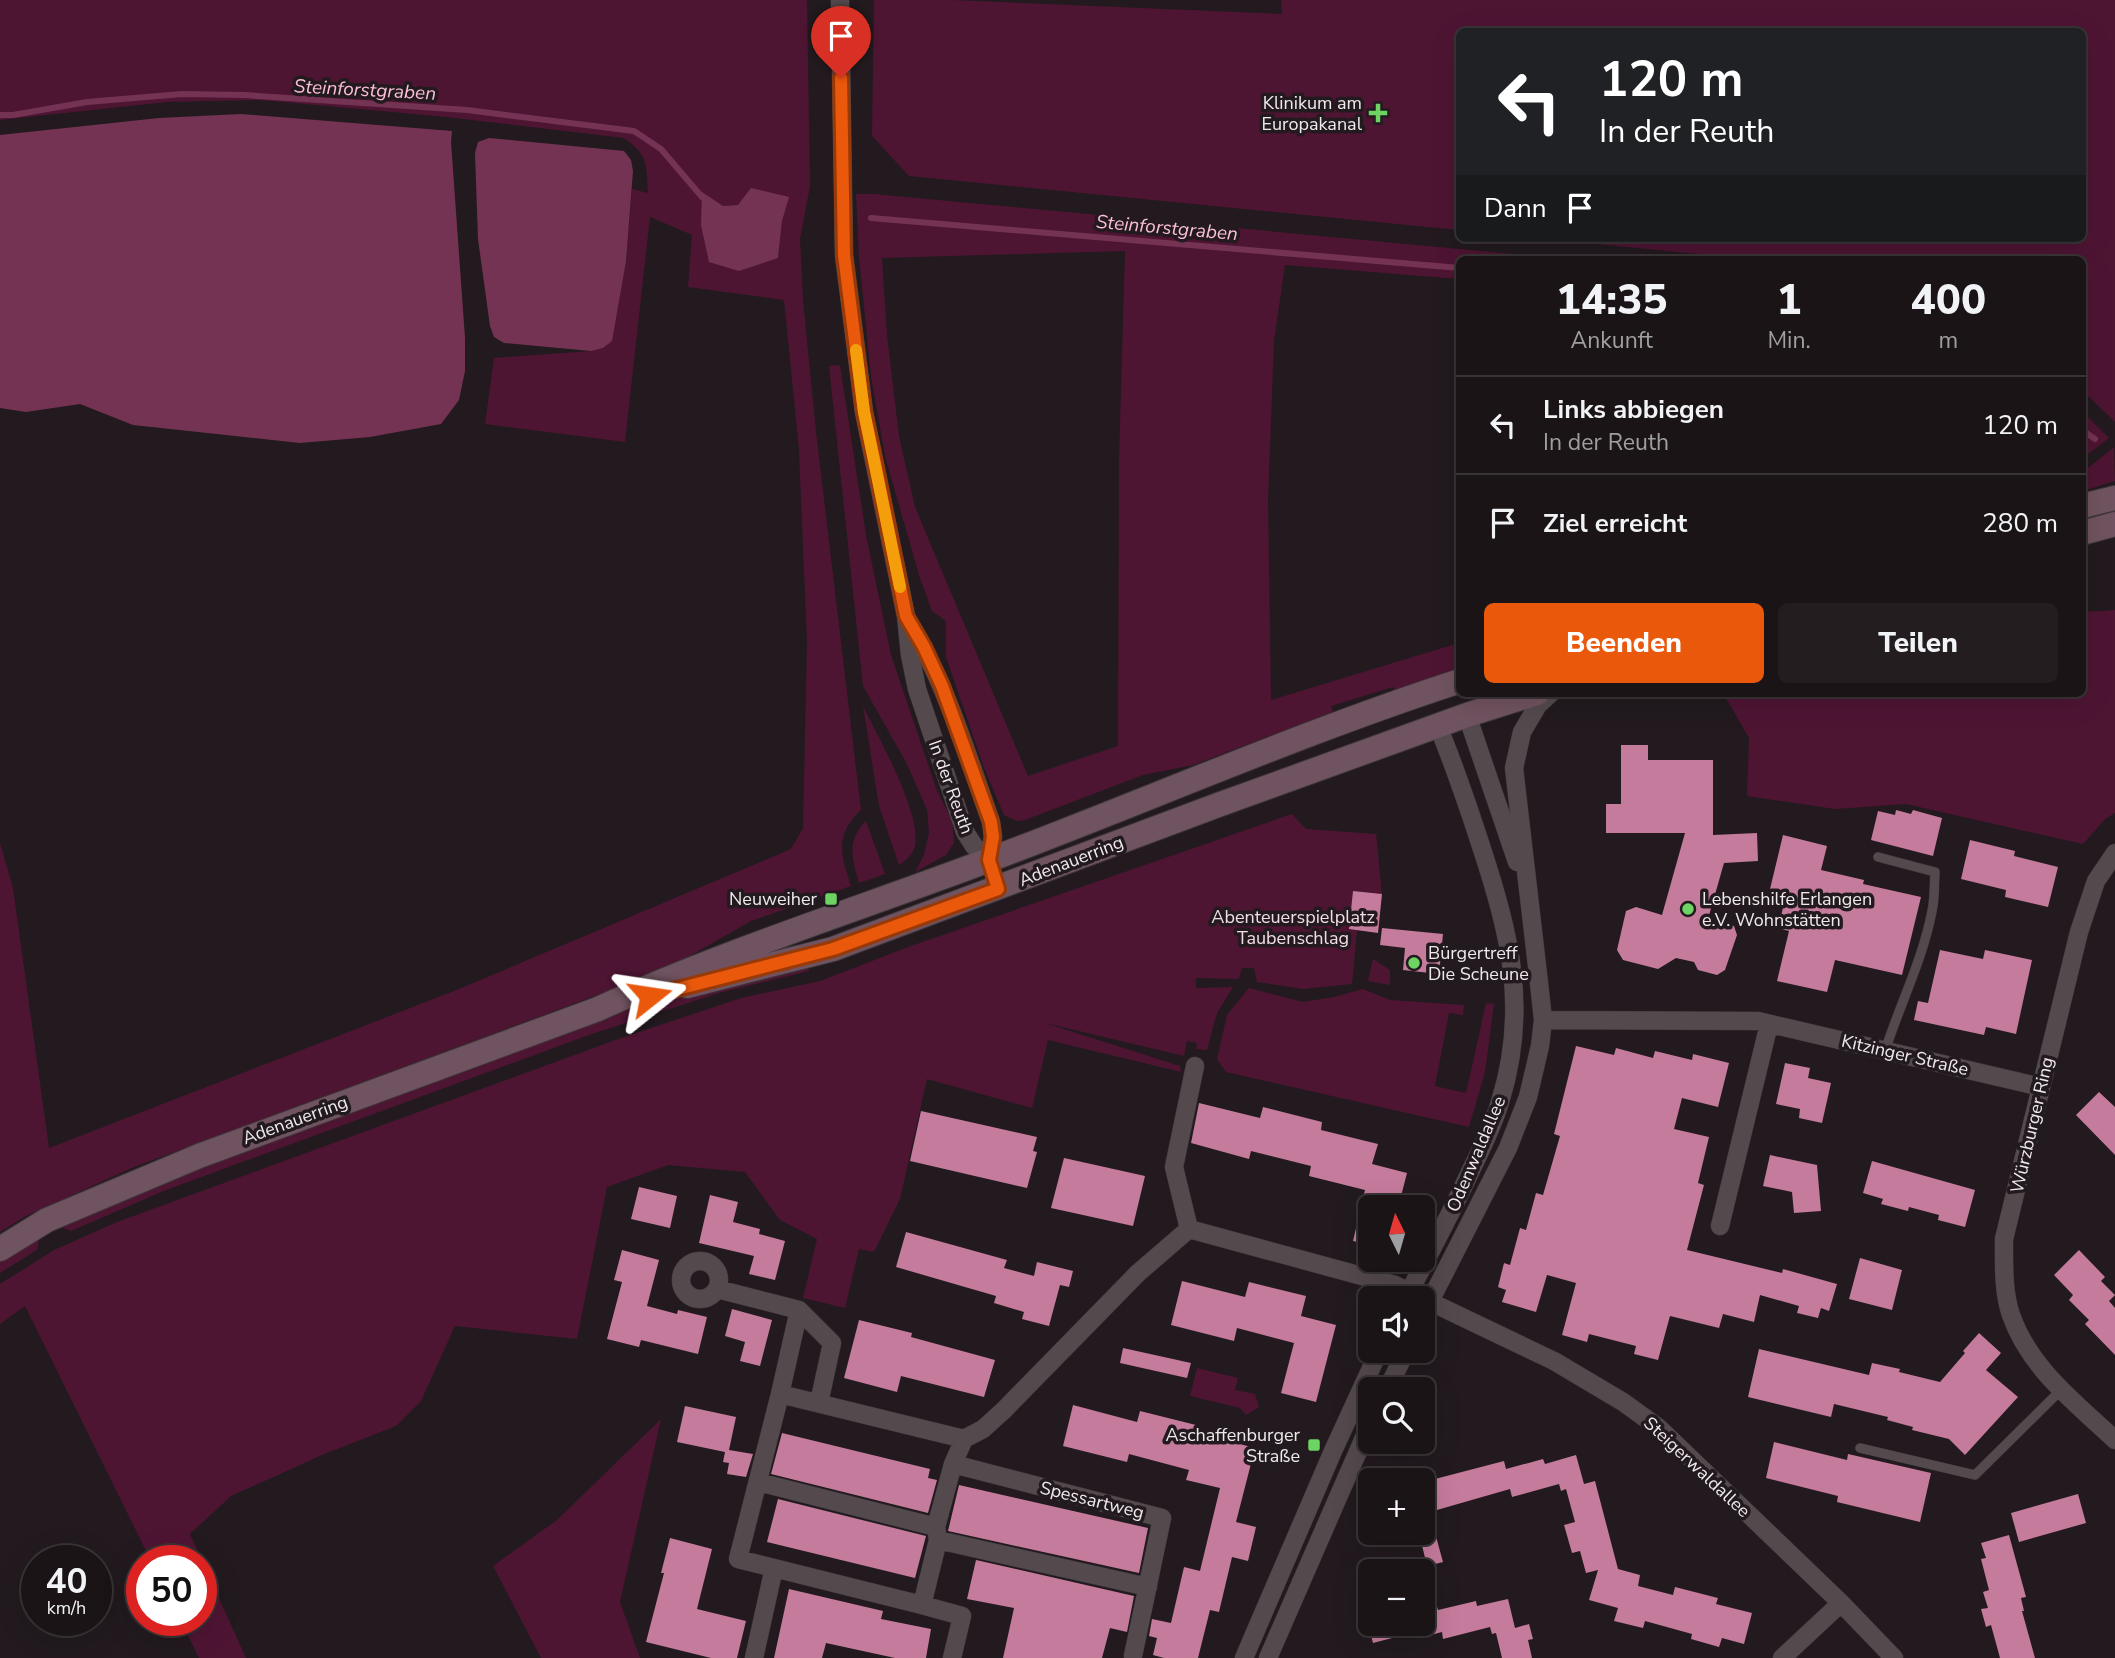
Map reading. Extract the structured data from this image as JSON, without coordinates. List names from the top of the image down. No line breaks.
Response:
{"streets":{"main road":["Adenauerring"],"street":["In der Reuth","Kitzinger Straße","Würzburger Ring","Odenwaldallee","Steigerwaldallee","Spessartweg"]},"crossings":[["In der Reuth","Adenauerring"],["Adenauerring","Odenwaldallee"],["Kitzinger Straße","Würzburger Ring"],["Kitzinger Straße","Odenwaldallee"]],"water":["Steinforstgraben"],"parks":["Abenteuerspielplatz Taubenschlag"],"places":{"health":["Klinikum am Europakanal"],"transit":["Neuweiher","Aschaffenburger Straße"],"other":["Lebenshilfe Erlangen e.V. Wohnstätten","Bürgertreff Die Scheune"]},"north":"top","page":{"turn":["120 m","In der Reuth"],"then":"Dann","eta":["14:35","Ankunft","1","Min.","400","m"],"list":[{"name":"Links abbiegen","note":"In der Reuth","value":"120 m"},{"name":"Ziel erreicht","value":"280 m"}],"buttons":["Beenden","Teilen"],"map_buttons":["+","−"],"speed":"40 km/h","limit":"50"}}
